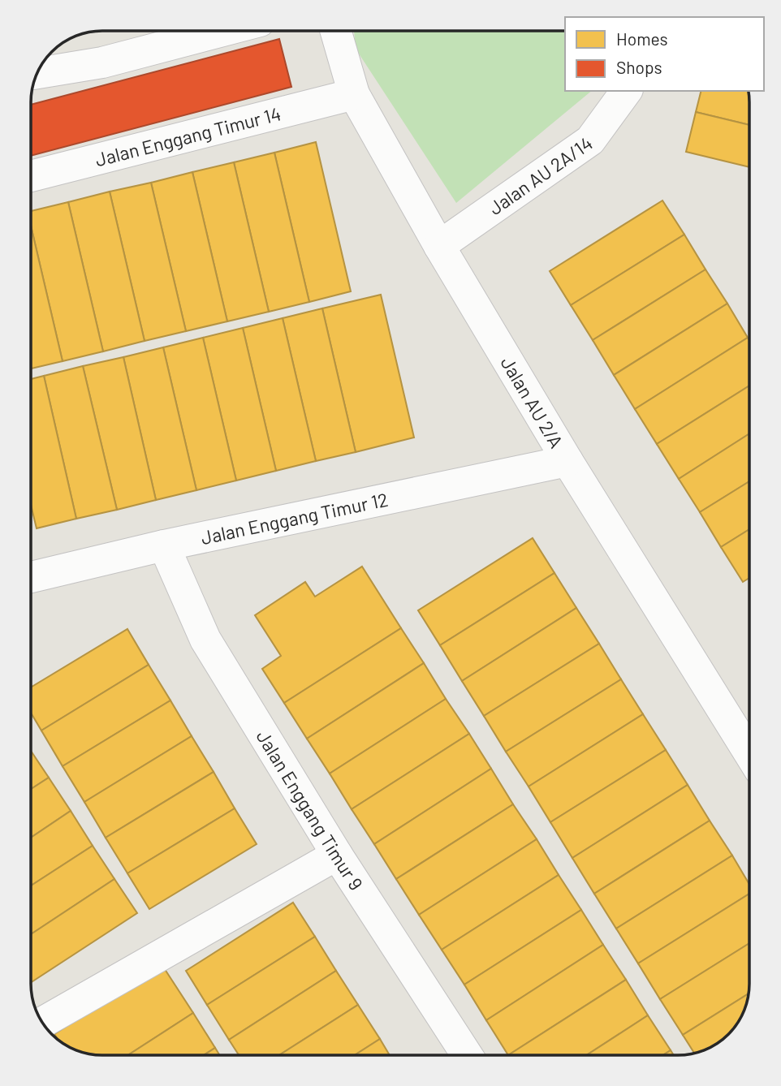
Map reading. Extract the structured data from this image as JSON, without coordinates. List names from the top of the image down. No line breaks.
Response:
{"streets":{"street":["Jalan Enggang Timur 14","Jalan AU 2A/14","Jalan AU 2/A","Jalan Enggang Timur 12","Jalan Enggang Timur 9"]},"crossings":[["Jalan Enggang Timur 14","Jalan AU 2/A"],["Jalan AU 2A/14","Jalan AU 2/A"],["Jalan AU 2/A","Jalan Enggang Timur 12"],["Jalan Enggang Timur 12","Jalan Enggang Timur 9"]],"legend":["Homes","Shops"]}
